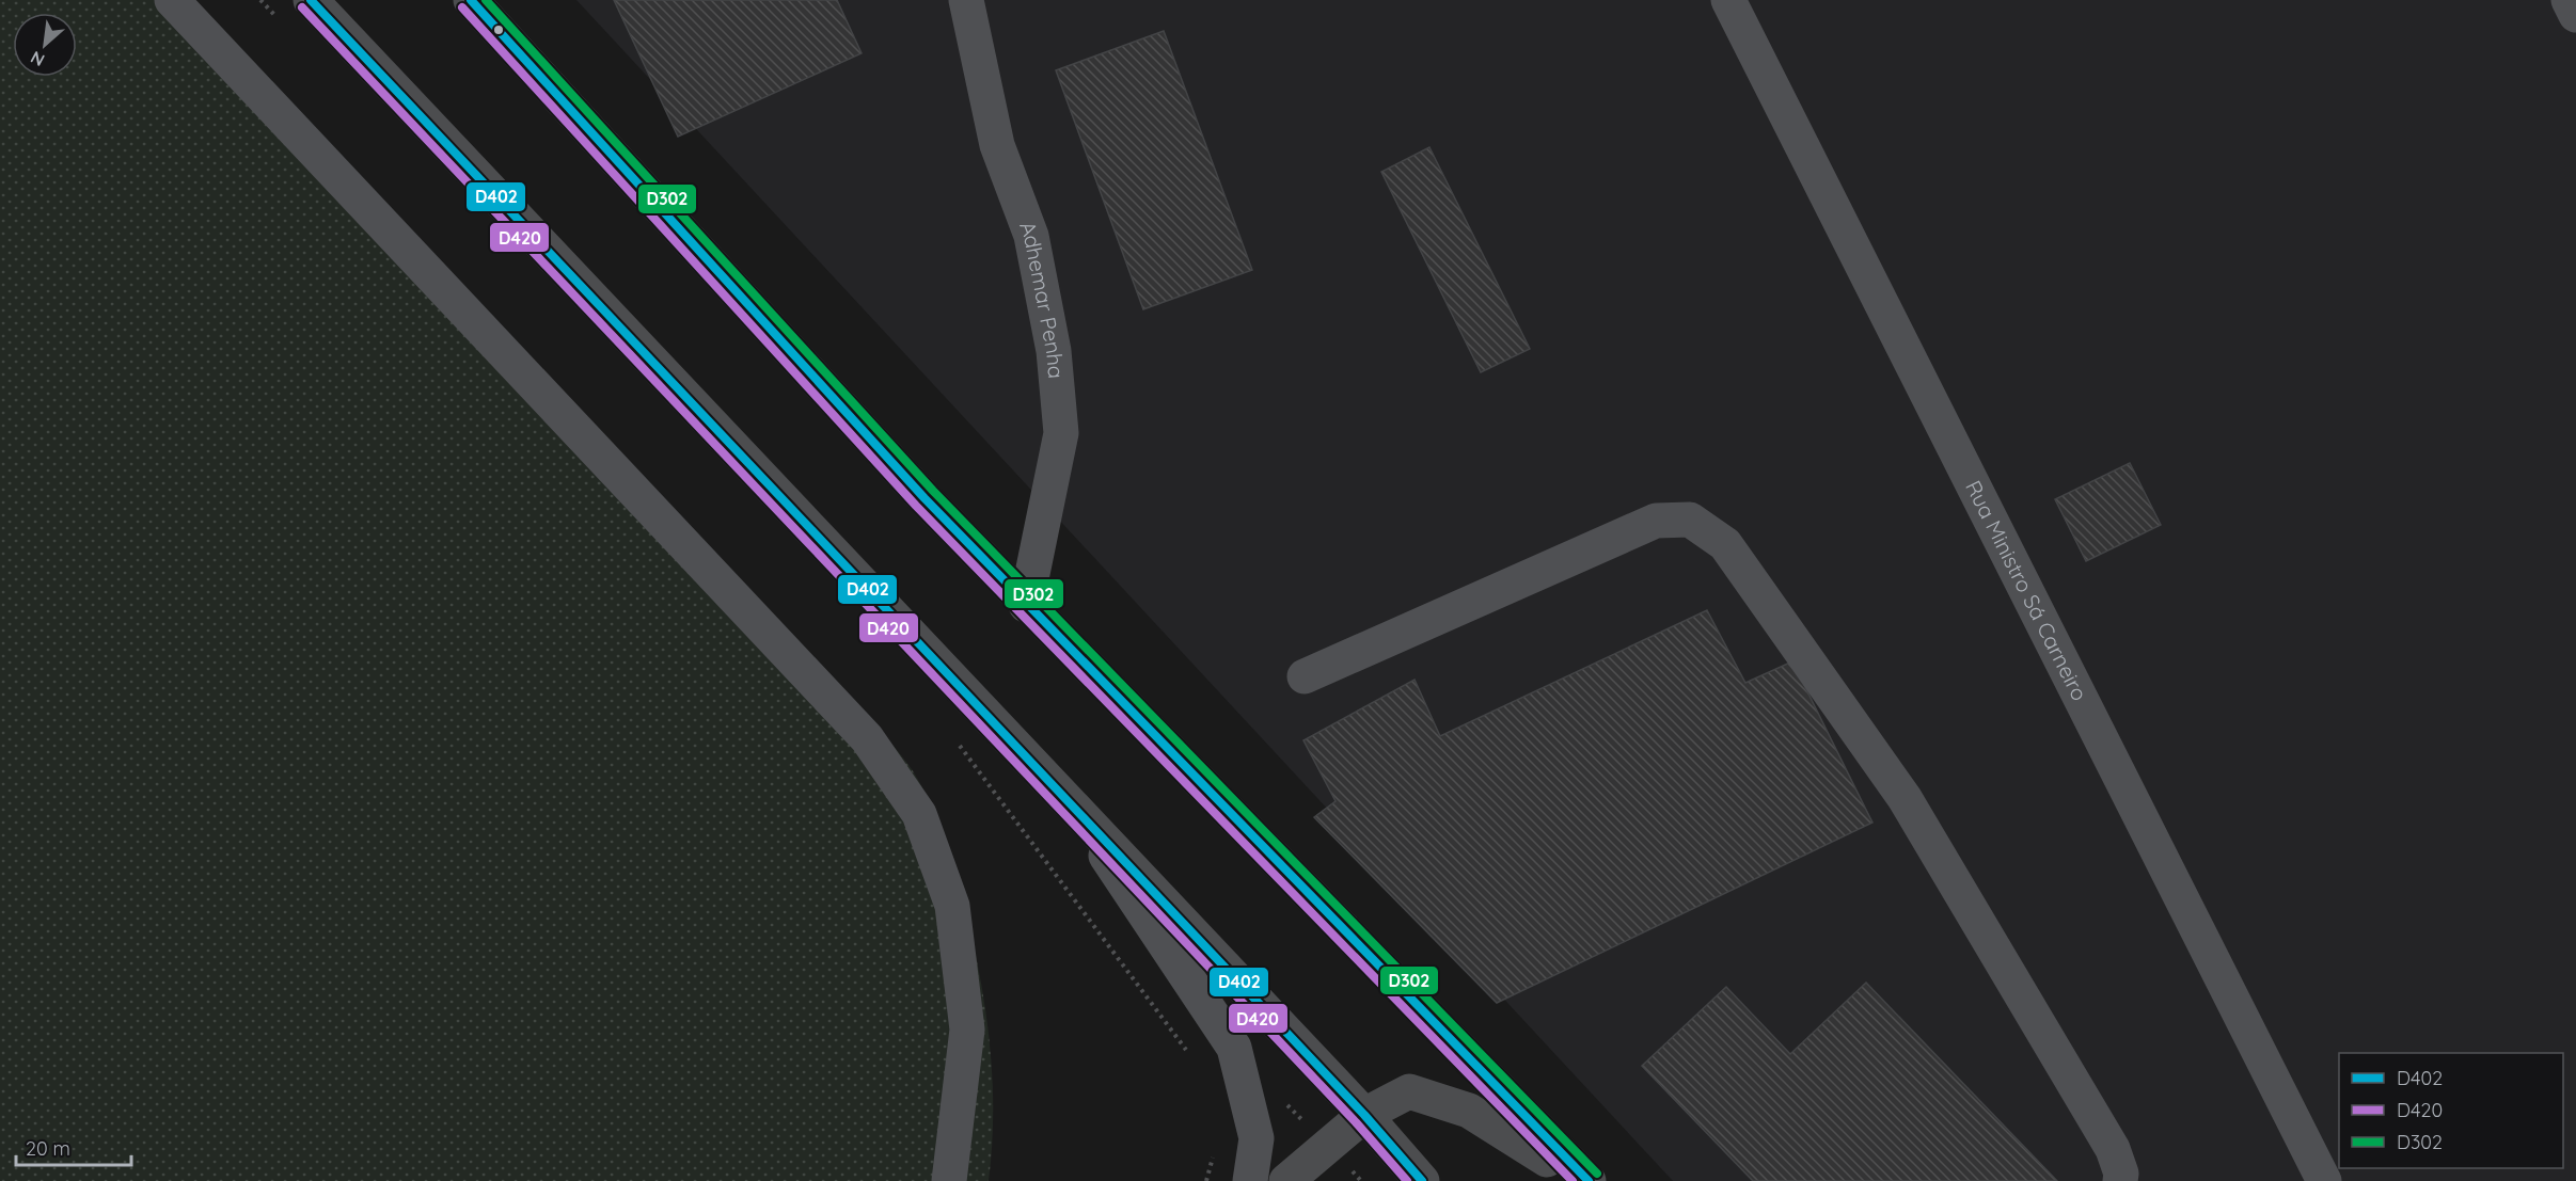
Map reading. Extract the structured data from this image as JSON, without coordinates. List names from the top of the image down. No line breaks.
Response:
{"streets":{"street":["Adhemar Penha","Rua Ministro Sá Carneiro"]},"lines":["transit line D402","transit line D302","transit line D420"],"legend":["D402","D420","D302"],"scale_bar":"20 m","north":"bottom left"}
